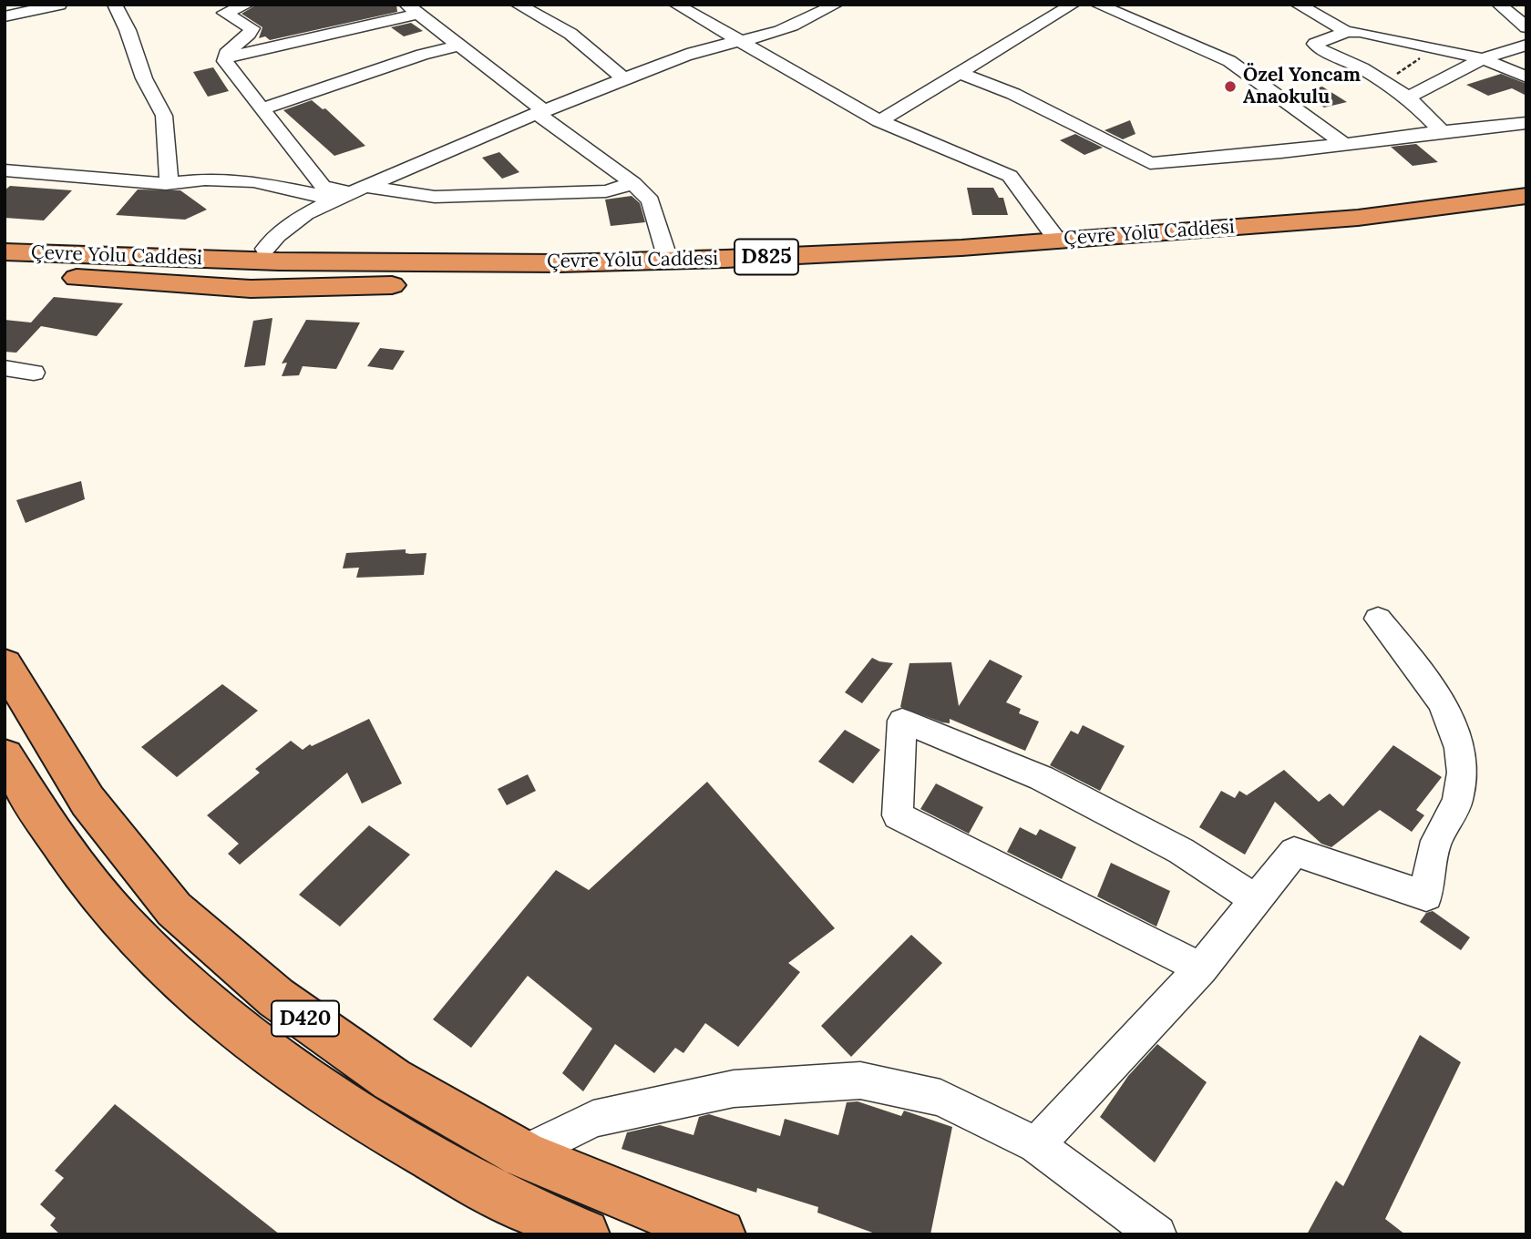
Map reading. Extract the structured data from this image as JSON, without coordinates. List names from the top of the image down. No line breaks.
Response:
{"streets":{"highway":["Çevre Yolu Caddesi","D825","D420"]},"places":["Özel Yoncam Anaokulu"]}
